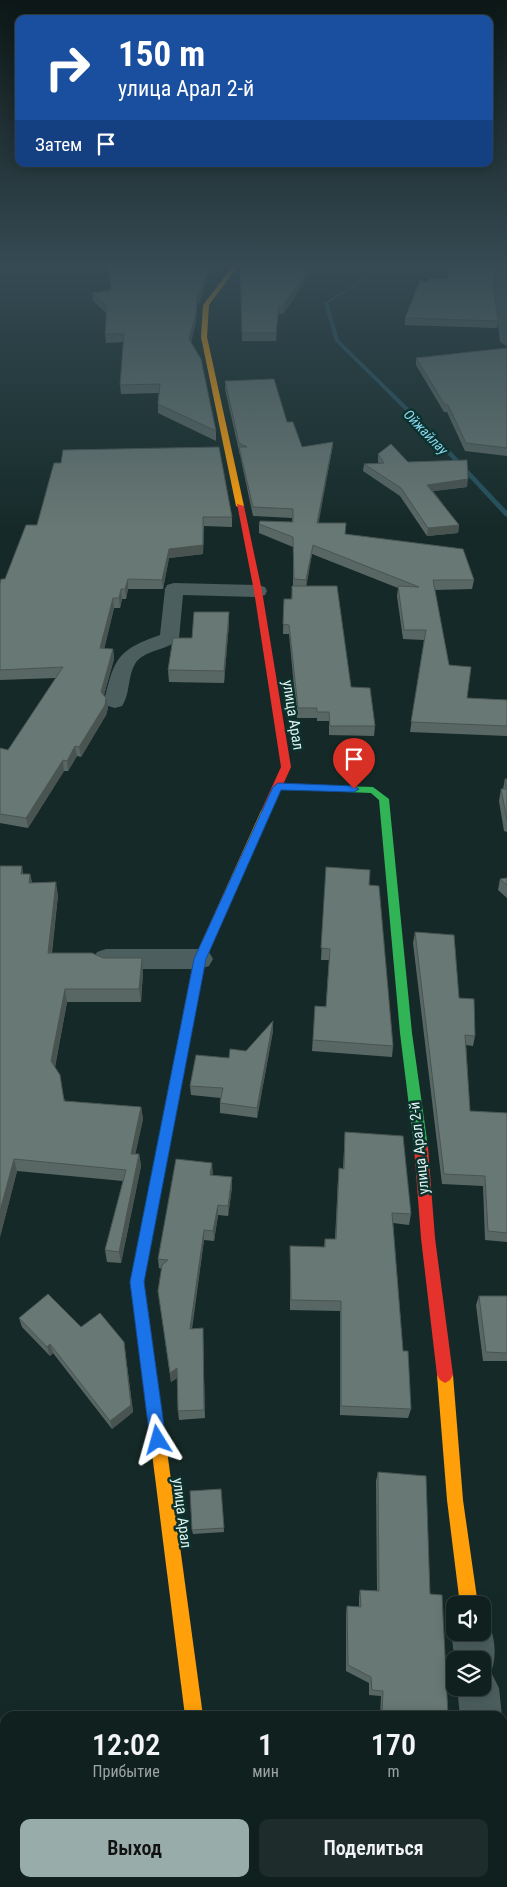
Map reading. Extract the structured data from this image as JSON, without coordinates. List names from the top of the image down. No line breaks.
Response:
{"streets":{"street":["улица Арал","улица Арал 2-й"]},"crossings":[["улица Арал","улица Арал 2-й"]],"water":["Ойжайлау"],"page":{"turn":["150 m","улица Арал 2-й"],"then":"Затем","eta":["12:02","Прибытие","1","мин","170","m"],"buttons":["Выход","Поделиться"]}}
